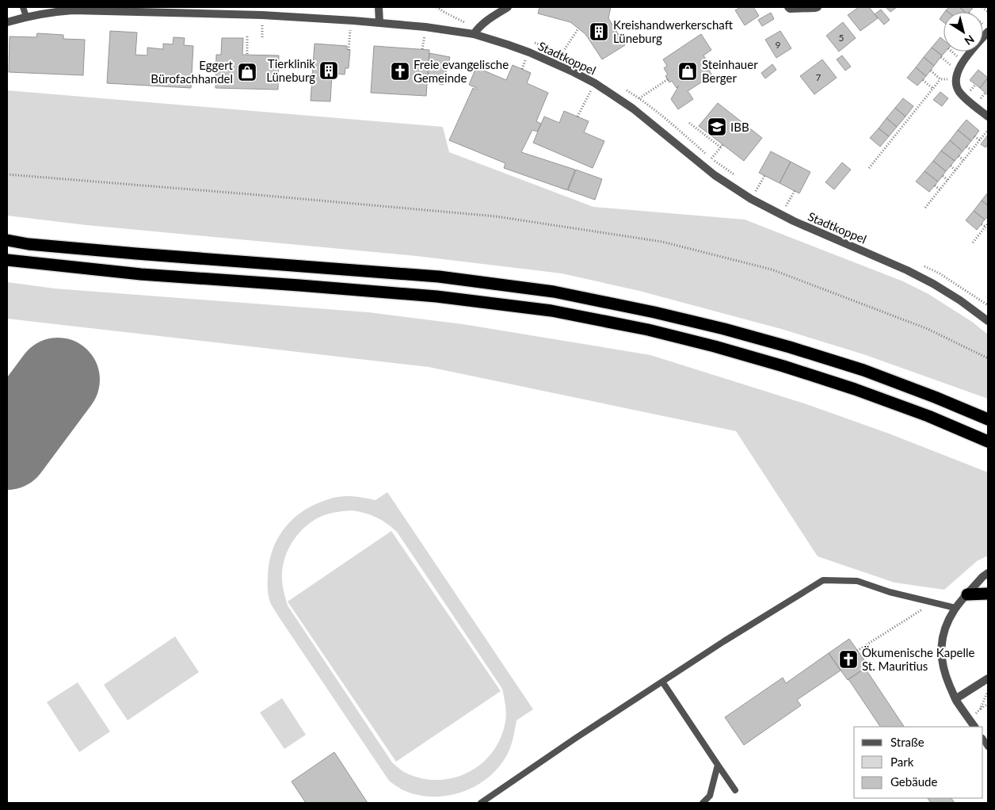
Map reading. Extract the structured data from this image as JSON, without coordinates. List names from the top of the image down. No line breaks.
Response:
{"streets":{"street":["Stadtkoppel"]},"places":{"building":["Kreishandwerkerschaft Lüneburg","Tierklinik Lüneburg"],"church":["Freie evangelische Gemeinde","Ökumenische Kapelle St. Mauritius"],"shop":["Steinhauer Berger","Eggert Bürofachhandel"],"school or university":["IBB"]},"house_numbers":["5","9","7"],"legend":["Straße","Park","Gebäude"],"north":"bottom right"}
